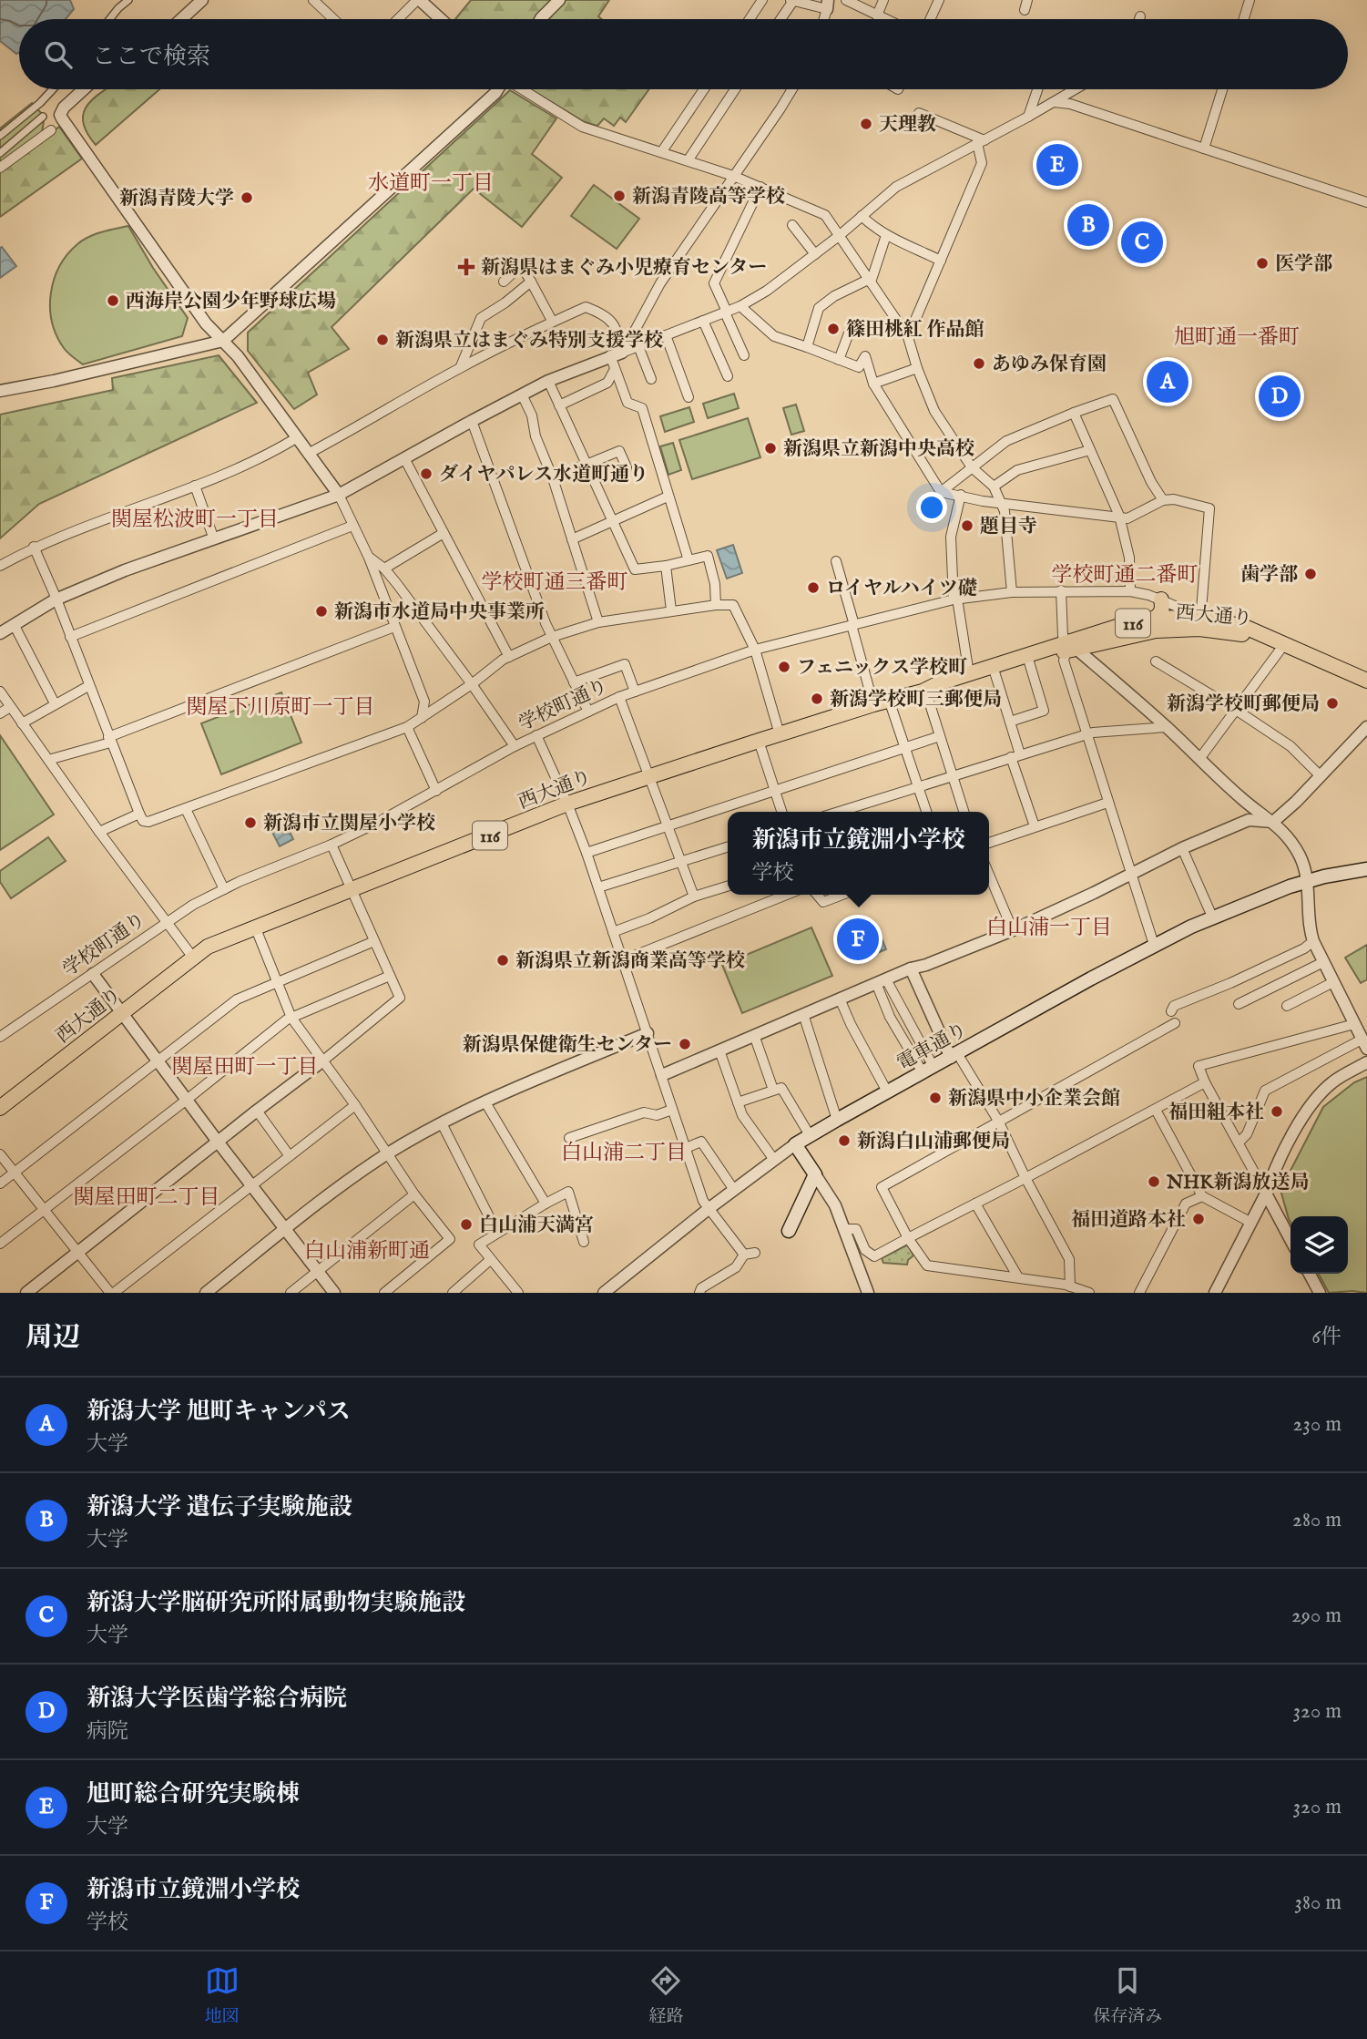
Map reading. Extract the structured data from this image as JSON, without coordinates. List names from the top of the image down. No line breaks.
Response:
{"streets":{"highway":["西大通り","116"],"main road":["電車通り"],"street":["学校町通り"]},"crossings":[["西大通り","学校町通り"]],"districts":["水道町一丁目","旭町通一番町","関屋松波町一丁目","学校町通二番町","学校町通三番町","関屋下川原町一丁目","白山浦一丁目","関屋田町一丁目","白山浦二丁目","関屋田町二丁目","白山浦新町通"],"places":{"other":["天理教","新潟青陵高等学校","新潟青陵大学","医学部","西海岸公園少年野球広場","篠田桃紅 作品館","新潟県立はまぐみ特別支援学校","あゆみ保育園","新潟県立新潟中央高校","ダイヤパレス水道町通り","題目寺","歯学部","ロイヤルハイツ礎","新潟市水道局中央事業所","フェニックス学校町","新潟学校町三郵便局","新潟学校町郵便局","新潟市立関屋小学校","新潟県立新潟商業高等学校","新潟県保健衛生センター","新潟県中小企業会館","福田組本社","新潟白山浦郵便局","NHK新潟放送局","福田道路本社","白山浦天満宮"],"health":["新潟県はまぐみ小児療育センター"]},"page":{"search":"ここで検索","pins":["E","B","C","A","D","F"],"popup":["新潟市立鏡淵小学校","学校"],"heading":["周辺","6件"],"list":[{"mark":"A","name":"新潟大学 旭町キャンパス","note":"大学","value":"230 m"},{"mark":"B","name":"新潟大学 遺伝子実験施設","note":"大学","value":"280 m"},{"mark":"C","name":"新潟大学脳研究所附属動物実験施設","note":"大学","value":"290 m"},{"mark":"D","name":"新潟大学医歯学総合病院","note":"病院","value":"320 m"},{"mark":"E","name":"旭町総合研究実験棟","note":"大学","value":"320 m"},{"mark":"F","name":"新潟市立鏡淵小学校","note":"学校","value":"380 m"}],"nav":["地図","経路","保存済み"]}}
